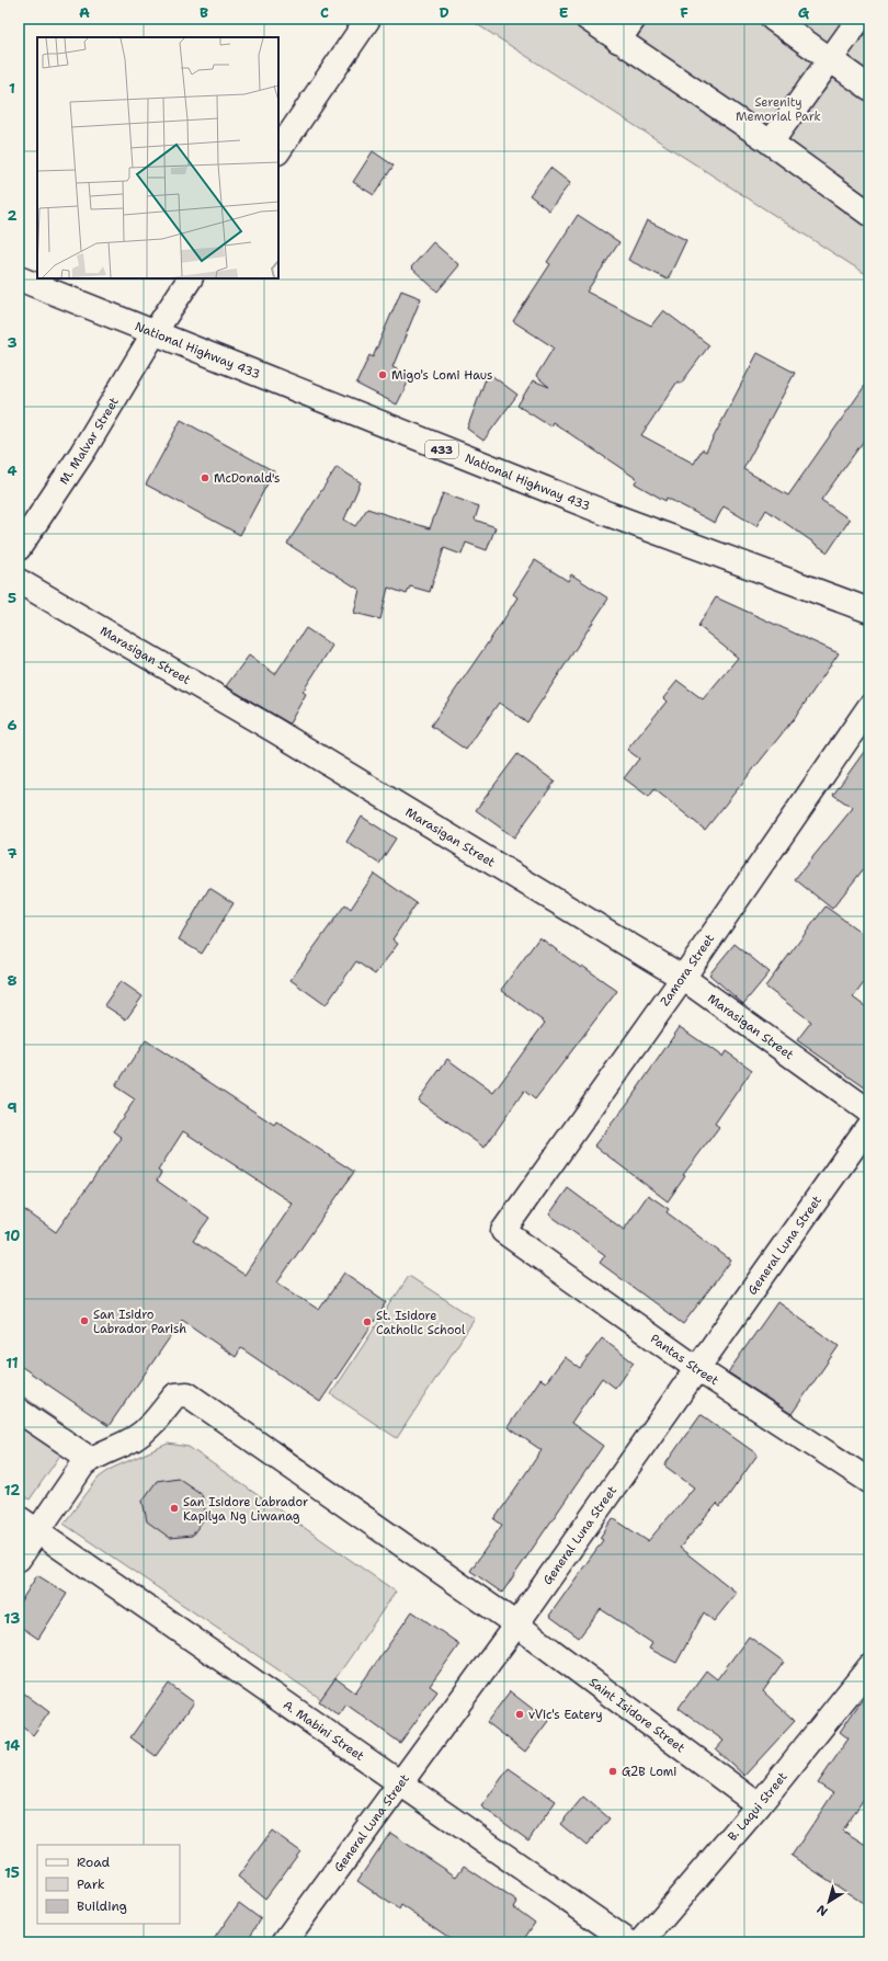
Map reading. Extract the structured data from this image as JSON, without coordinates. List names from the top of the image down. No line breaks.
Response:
{"streets":{"street":["National Highway 433","M. Malvar Street","433","Marasigan Street","Zamora Street","General Luna Street","Pantas Street","Saint Isidore Street","A. Mabini Street","B. Laqui Street"]},"crossings":[["National Highway 433","M. Malvar Street"],["Marasigan Street","Zamora Street"],["Zamora Street","Pantas Street"],["General Luna Street","Pantas Street"],["General Luna Street","Saint Isidore Street"],["General Luna Street","A. Mabini Street"],["Saint Isidore Street","B. Laqui Street"]],"parks":["Serenity Memorial Park"],"places":["Migo's Lomi Haus","McDonald's","San Isidro Labrador Parish","St. Isidore Catholic School","San Isidore Labrador Kapilya Ng Liwanag","vVic's Eatery","G2B Lomi"],"legend":["Road","Park","Building"],"north":"bottom left","grid":{"columns":["A","B","C","D","E","F","G"],"rows":["1","2","3","4","5","6","7","8","9","10","11","12","13","14","15"]}}
